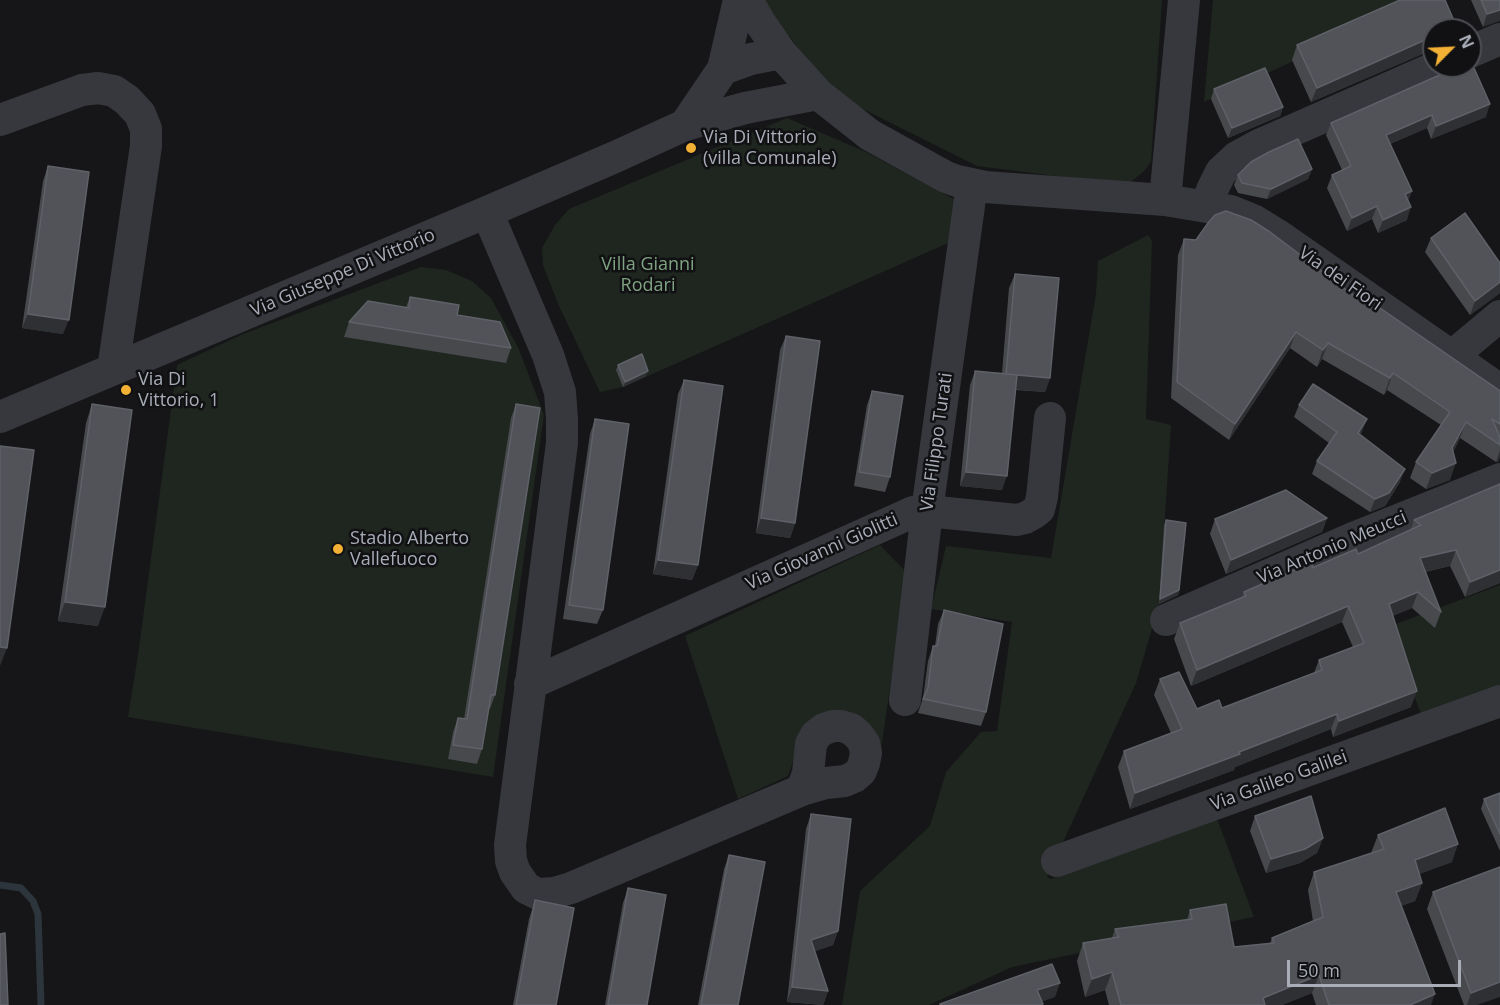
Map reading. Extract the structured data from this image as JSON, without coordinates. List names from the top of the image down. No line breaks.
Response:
{"streets":{"street":["Via Giuseppe Di Vittorio","Via dei Fiori","Via Filippo Turati","Via Antonio Meucci","Via Giovanni Giolitti","Via Galileo Galilei"]},"crossings":[["Via Giuseppe Di Vittorio","Via dei Fiori"],["Via dei Fiori","Via Filippo Turati"],["Via Filippo Turati","Via Giovanni Giolitti"]],"parks":["Villa Gianni Rodari"],"places":["Via Di Vittorio (villa Comunale)","Via Di Vittorio, 1","Stadio Alberto Vallefuoco"],"scale_bar":"50 m","north":"top right"}
